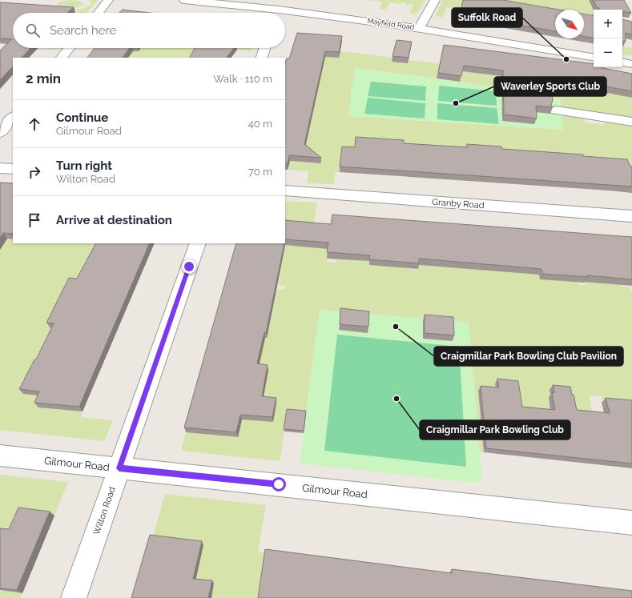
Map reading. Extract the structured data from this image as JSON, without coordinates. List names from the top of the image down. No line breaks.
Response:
{"streets":{"street":["Mayfield Road","Granby Road","Gilmour Road","Wilton Road"]},"crossings":[["Gilmour Road","Wilton Road"]],"places":["Suffolk Road","Waverley Sports Club","Craigmillar Park Bowling Club Pavilion","Craigmillar Park Bowling Club"],"north":"bottom right","page":{"map_buttons":["+","−"],"search":"Search here","heading":["2 min","Walk · 110 m"],"list":[["Continue","Gilmour Road","40 m"],["Turn right","Wilton Road","70 m"],"Arrive at destination"]}}
